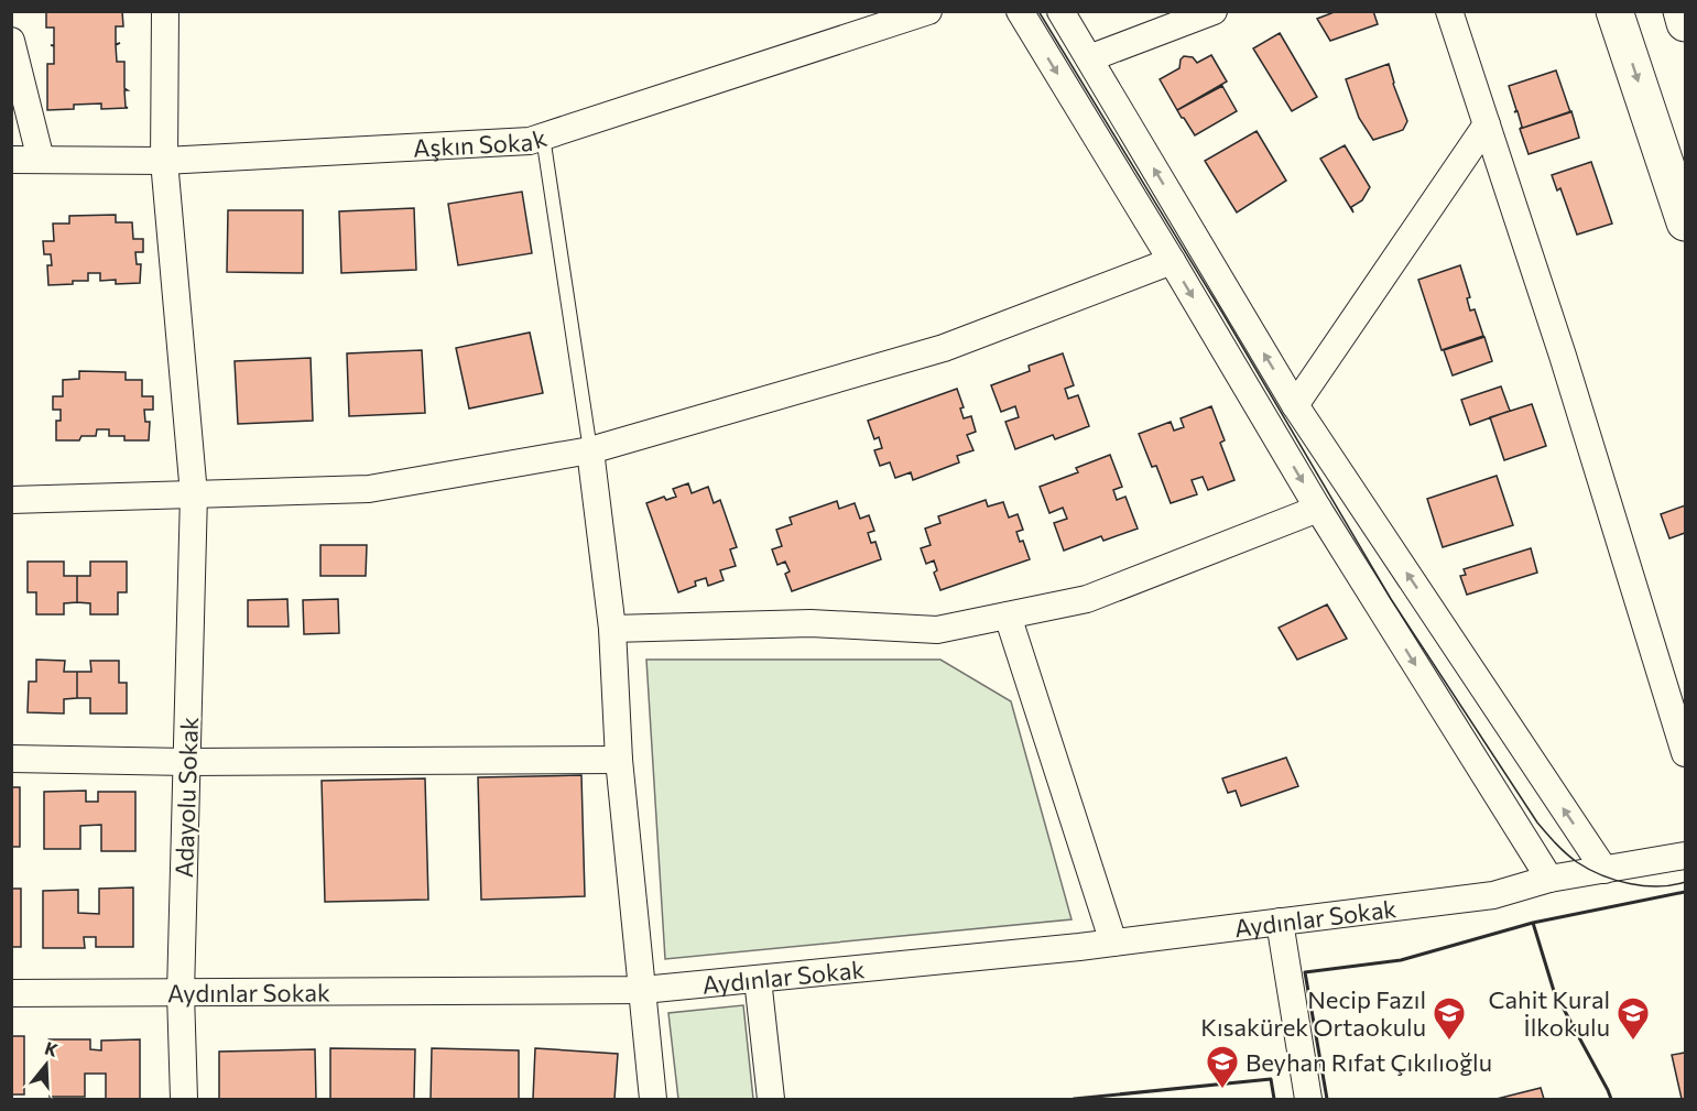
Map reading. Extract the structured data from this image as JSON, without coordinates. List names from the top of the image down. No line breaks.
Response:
{"streets":{"street":["Aşkın Sokak","Adayolu Sokak","Aydınlar Sokak"]},"crossings":[["Aşkın Sokak","Adayolu Sokak"],["Adayolu Sokak","Aydınlar Sokak"]],"places":{"school or university":["Necip Fazıl Kısakürek Ortaokulu","Cahit Kural İlkokulu","Beyhan Rıfat Çıkılıoğlu"]},"north":"top"}
